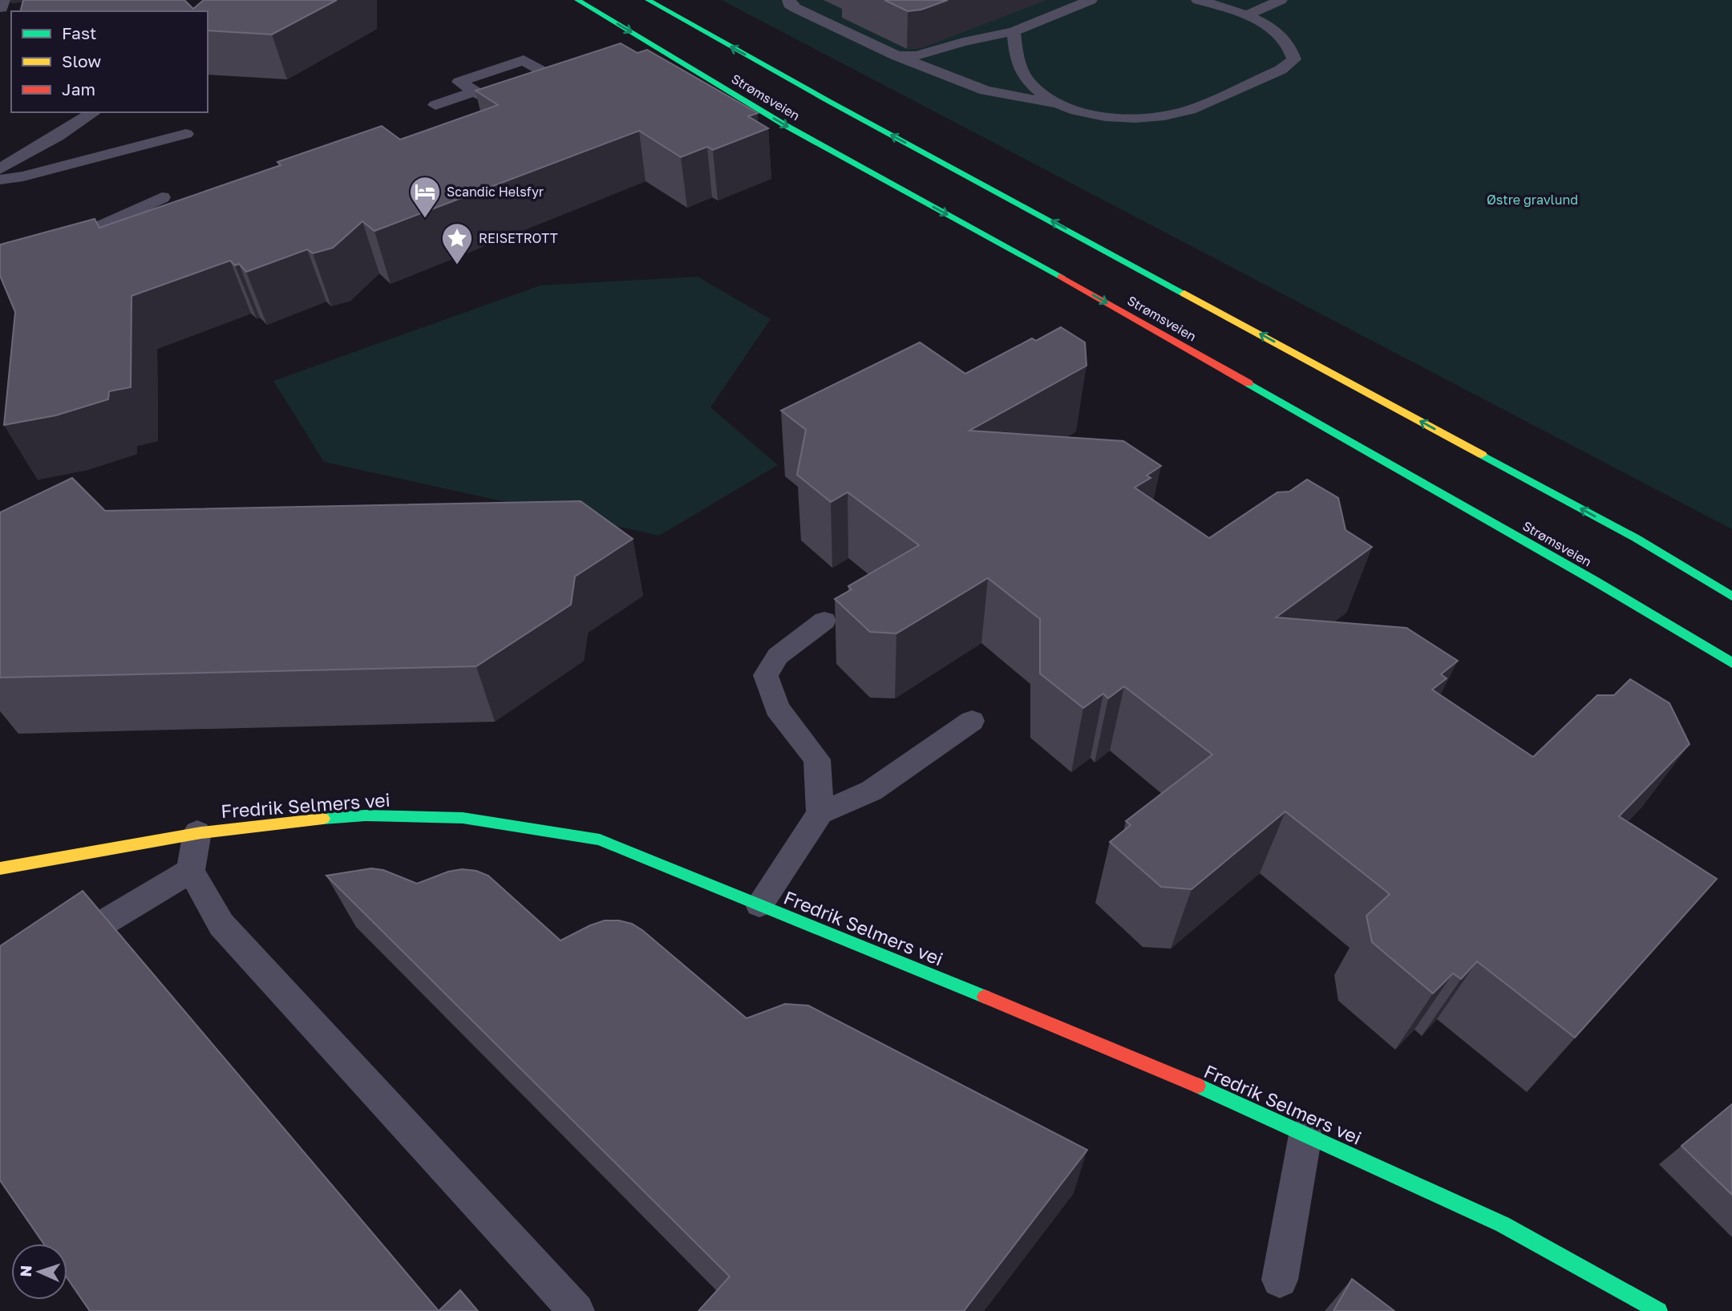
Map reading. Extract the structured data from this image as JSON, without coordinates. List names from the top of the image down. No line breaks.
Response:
{"streets":{"main road":["Strømsveien","Fredrik Selmers vei"]},"parks":["Østre gravlund"],"places":{"hotel":["Scandic Helsfyr"],"place":["REISETROTT"]},"legend":["Fast","Slow","Jam"],"north":"left"}
